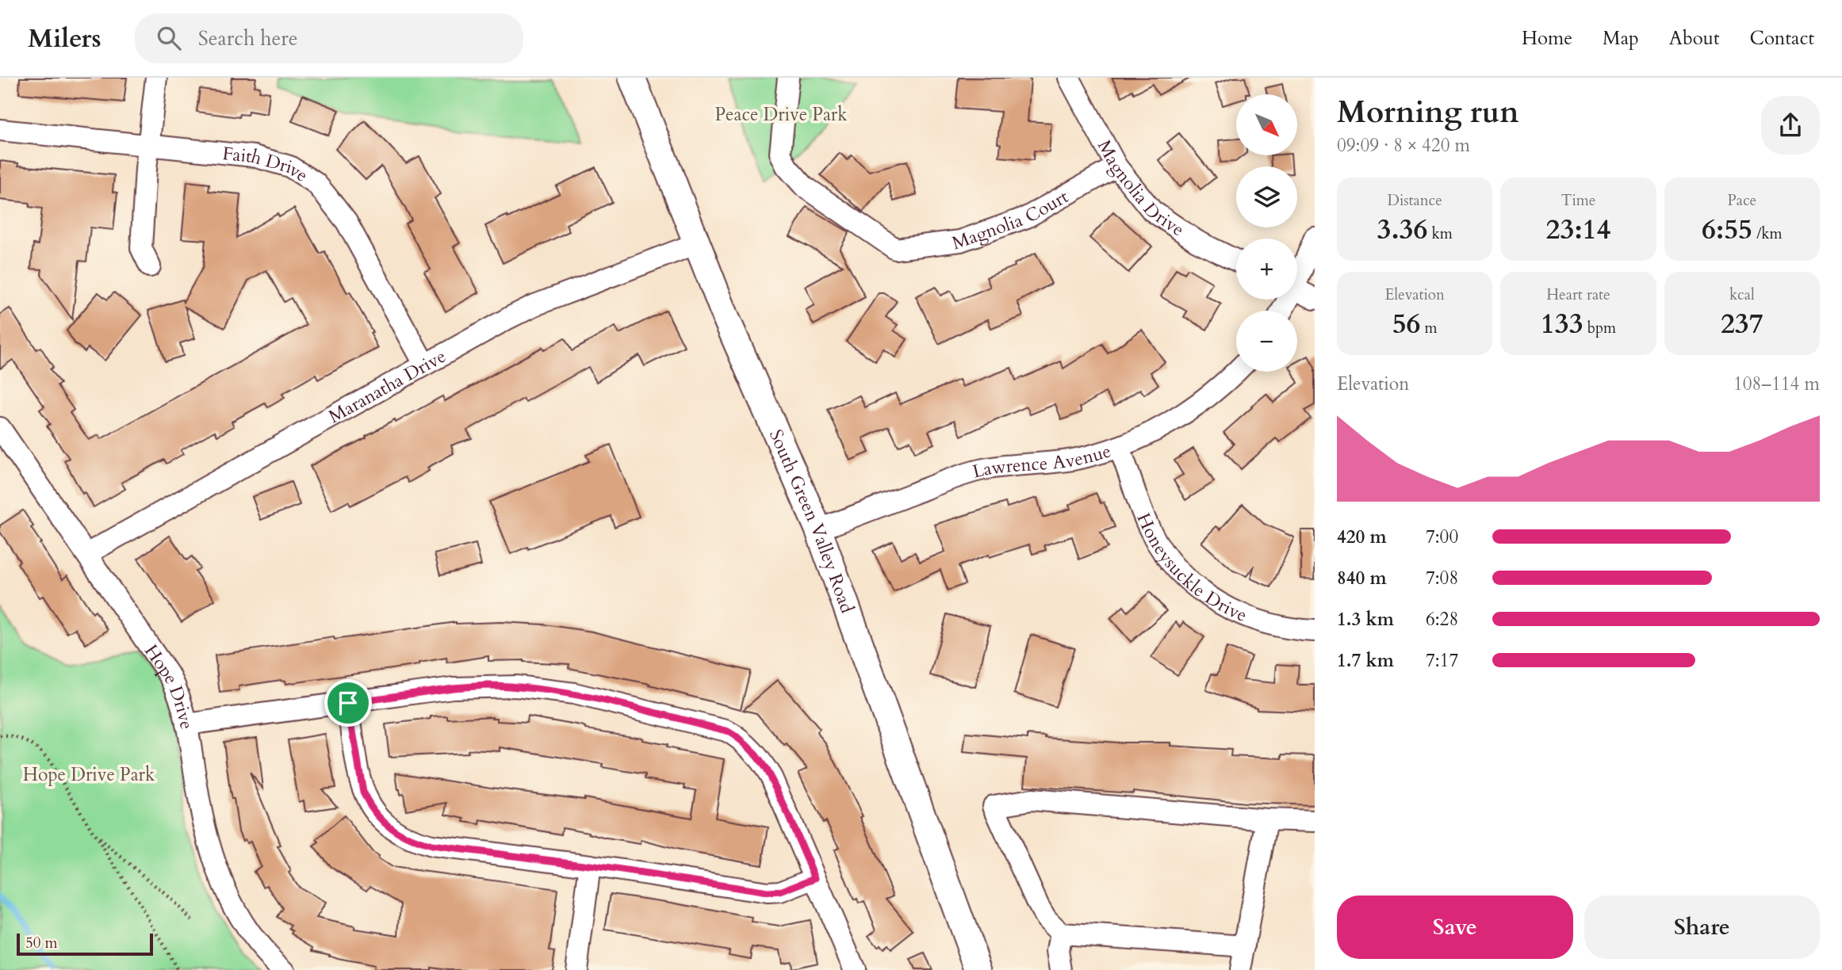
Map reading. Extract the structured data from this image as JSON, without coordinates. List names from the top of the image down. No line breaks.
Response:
{"streets":{"main road":["South Green Valley Road"],"street":["Faith Drive","Magnolia Drive","Magnolia Court","Maranatha Drive","Lawrence Avenue","Honeysuckle Drive","Hope Drive"]},"crossings":[["Faith Drive","Maranatha Drive"],["Magnolia Drive","Magnolia Court"],["Maranatha Drive","South Green Valley Road"],["Maranatha Drive","Hope Drive"],["Lawrence Avenue","South Green Valley Road"],["Lawrence Avenue","Honeysuckle Drive"]],"parks":["Peace Drive Park","Hope Drive Park"],"scale_bar":"50 m","north":"bottom right","page":{"header":"Milers","search":"Search here","nav":["Home","Map","About","Contact"],"heading":["Morning run","09:09 · 8 × 420 m"],"map_buttons":["+","−"],"stats":[["Distance","3.36 km"],["Time","23:14"],["Pace","6:55 /km"],["Elevation","56 m"],["Heart rate","133 bpm"],["kcal","237"]],"chart":["Elevation","108–114 m"],"list":[{"name":"420 m","note":"7:00"},{"name":"840 m","note":"7:08"},{"name":"1.3 km","note":"6:28"},{"name":"1.7 km","note":"7:17"}],"buttons":["Save","Share"],"scale":"50 m"}}
